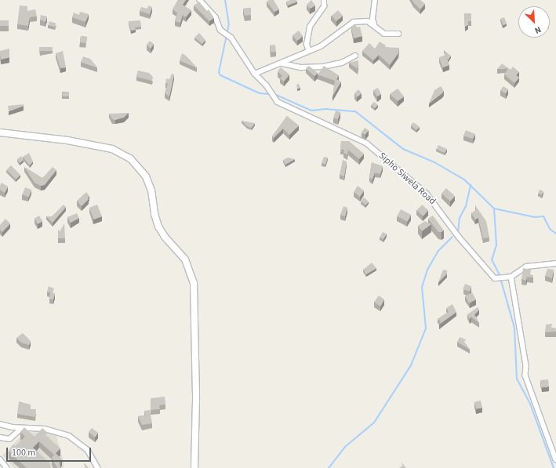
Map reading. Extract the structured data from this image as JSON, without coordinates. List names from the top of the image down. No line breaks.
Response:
{"streets":{"street":["Sipho Siwela Road"]},"scale_bar":"100 m","north":"bottom right"}
